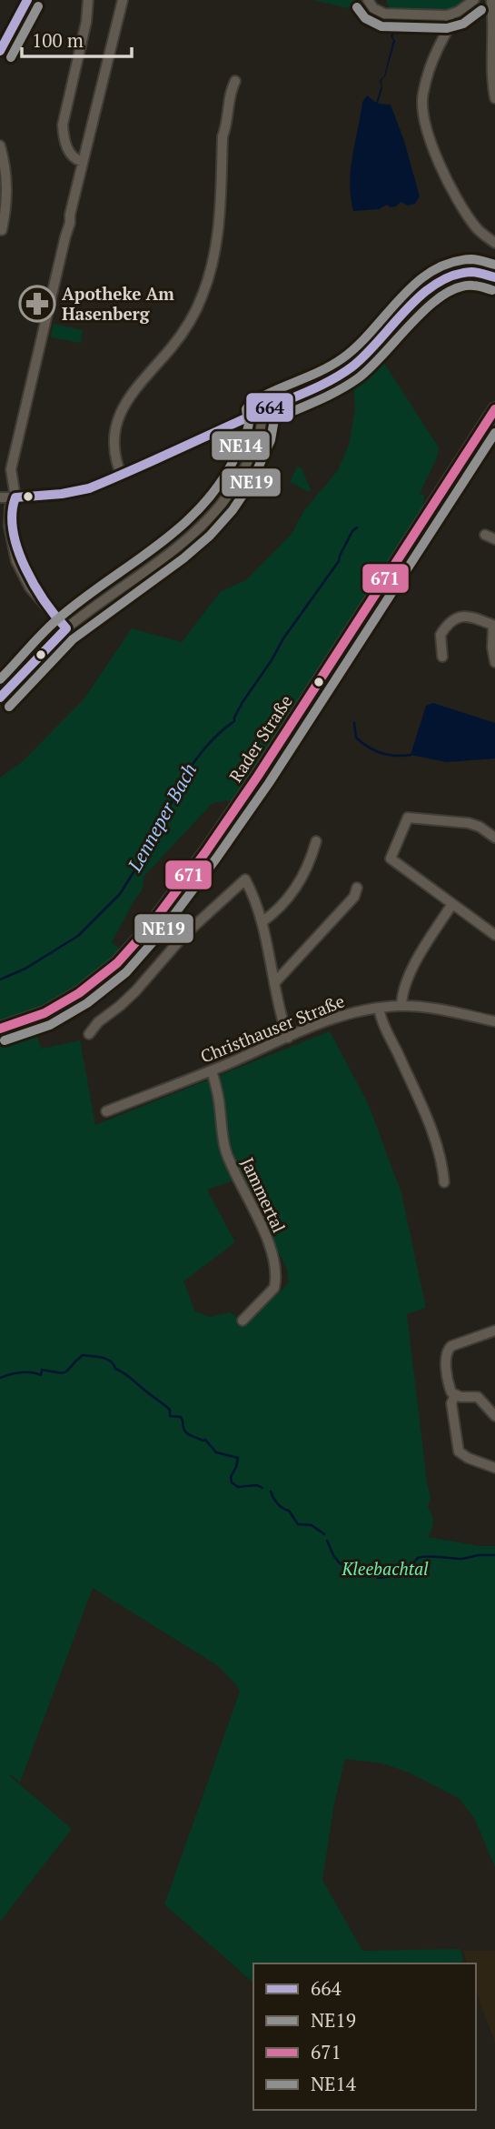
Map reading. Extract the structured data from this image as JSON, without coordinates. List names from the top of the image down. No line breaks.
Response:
{"streets":{"main road":["Rader Straße"],"street":["Christhauser Straße","Jammertal"]},"crossings":[["Christhauser Straße","Jammertal"]],"water":["Lenneper Bach"],"parks":["Kleebachtal"],"places":{"pharmacy":["Apotheke Am Hasenberg"]},"lines":["transit line 664","transit line NE19","transit line NE14","transit line 671"],"legend":["664","NE19","671","NE14"],"scale_bar":"100 m"}
